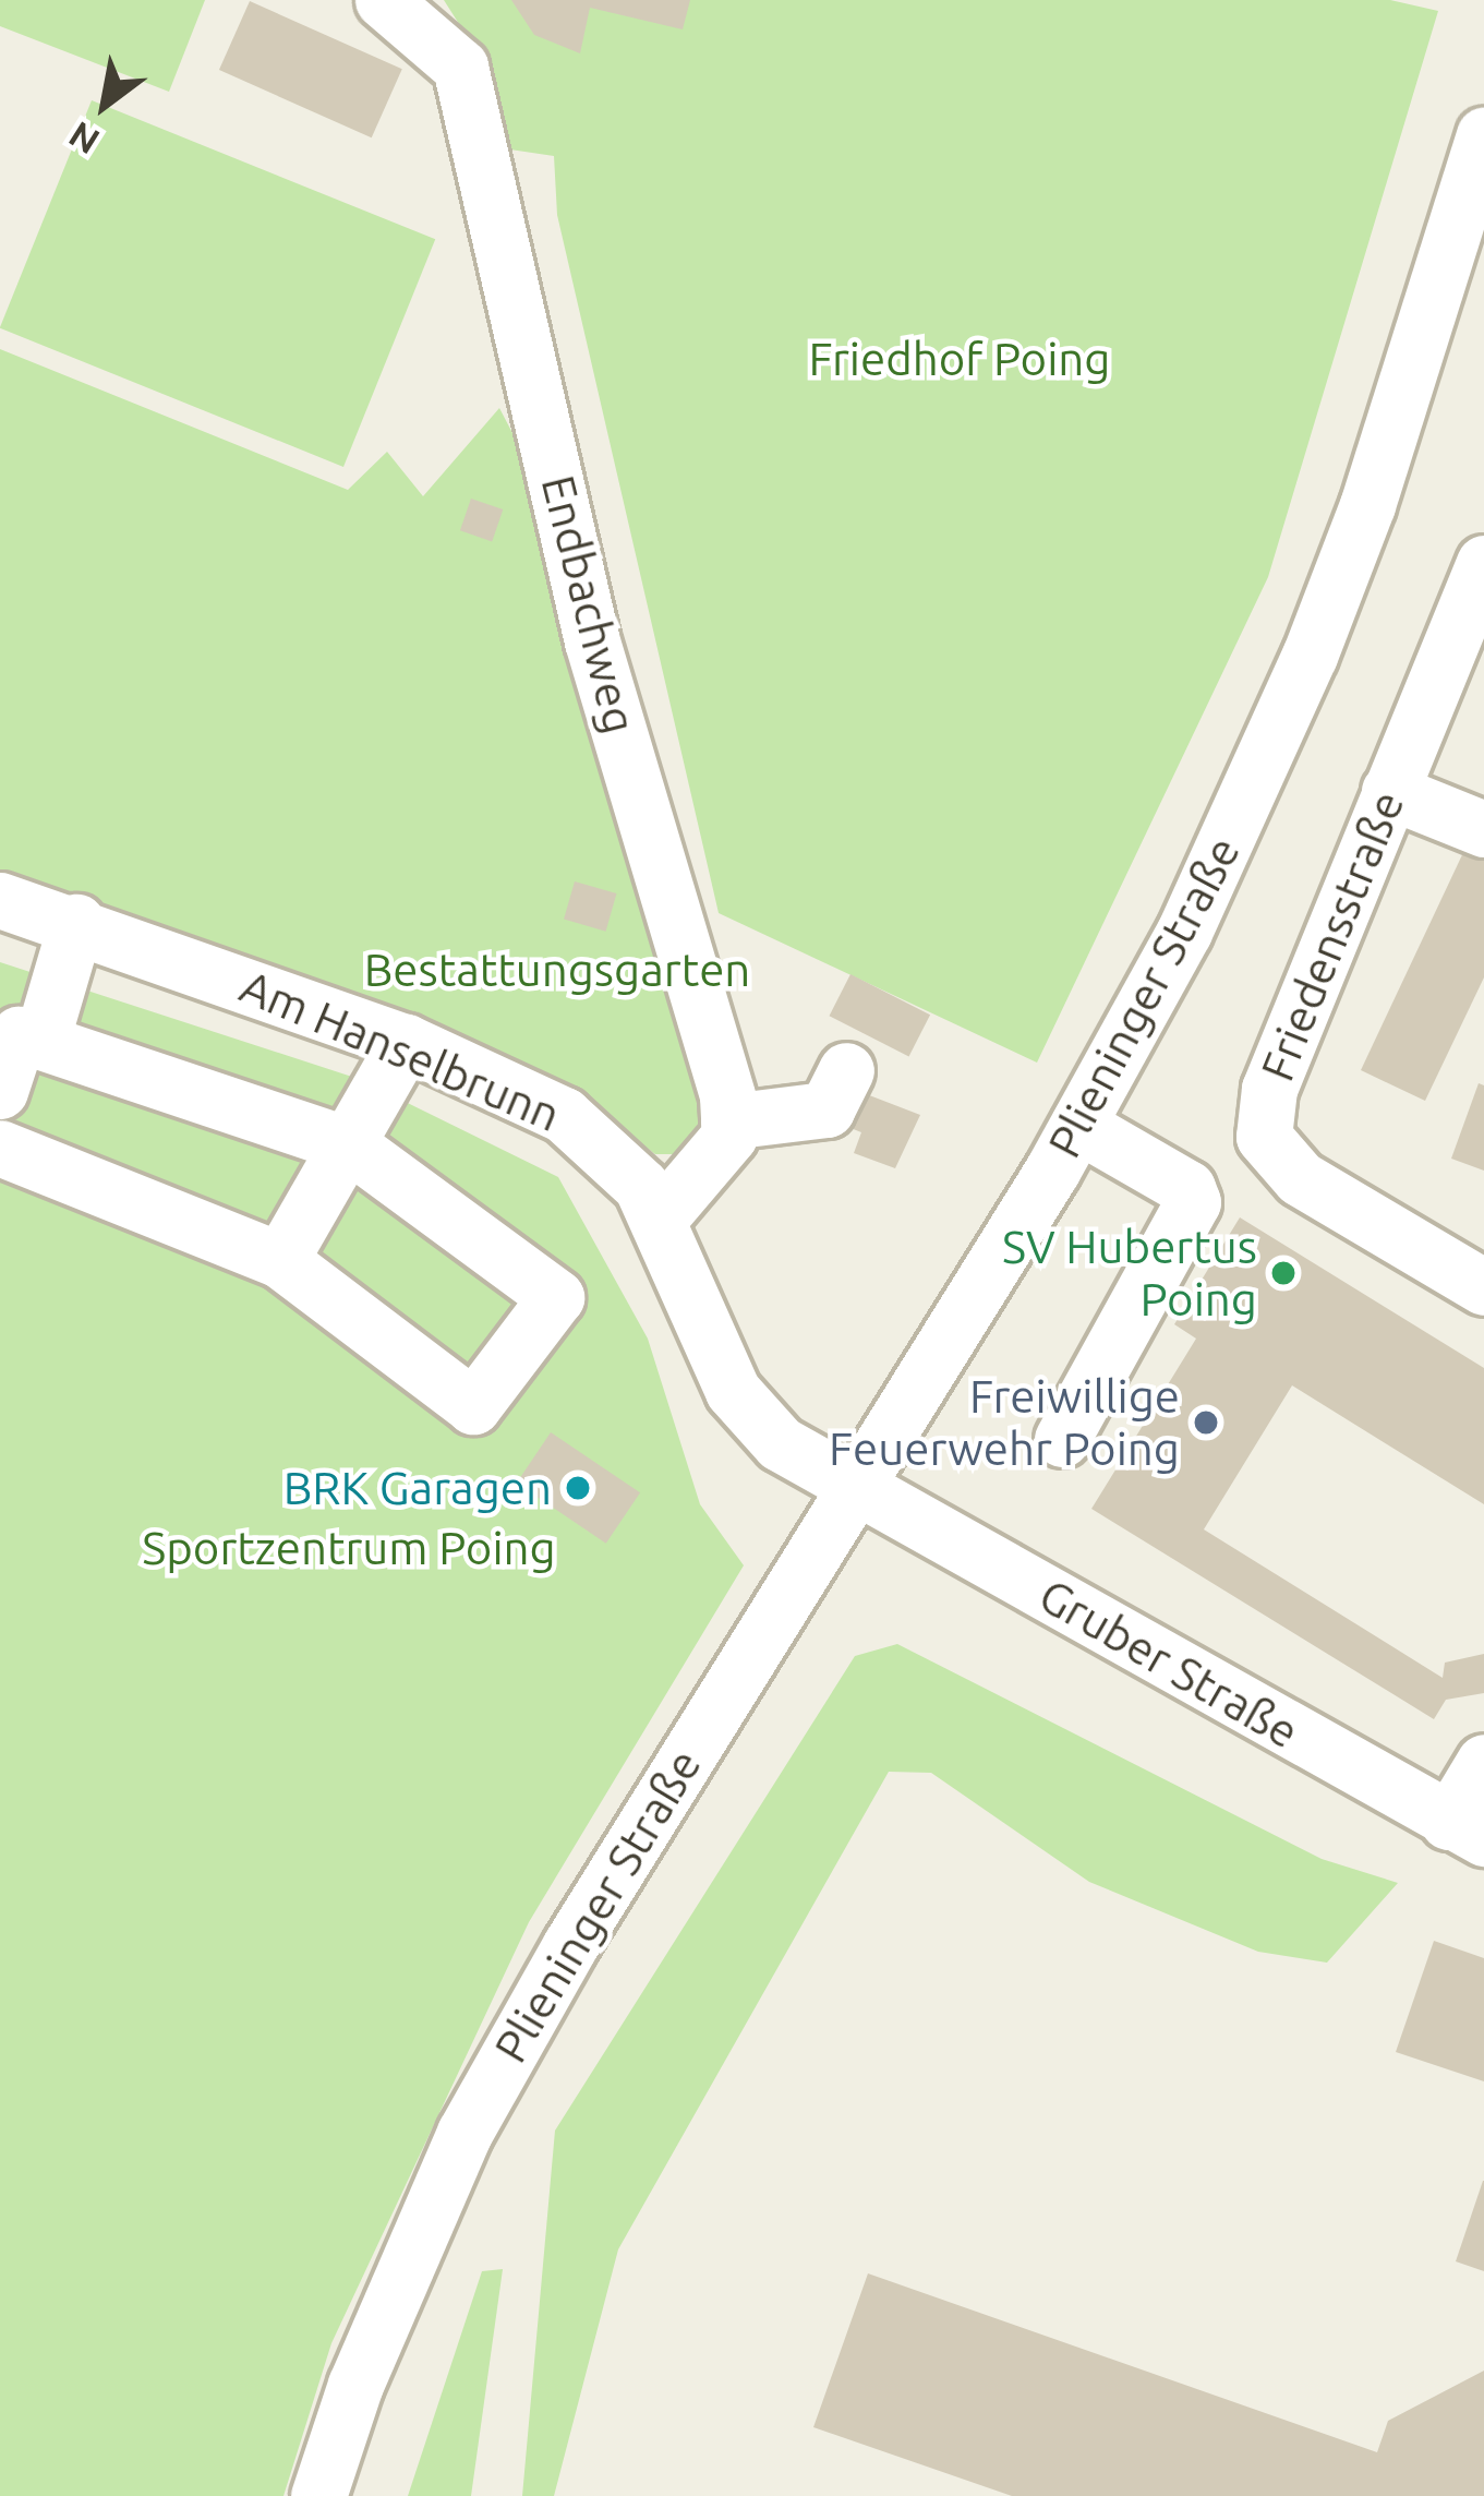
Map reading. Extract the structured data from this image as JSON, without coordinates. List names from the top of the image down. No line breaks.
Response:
{"streets":{"street":["Endbachweg","Friedensstraße","Plieninger Straße","Am Hanselbrunn","Gruber Straße"]},"crossings":[["Plieninger Straße","Am Hanselbrunn"],["Plieninger Straße","Gruber Straße"],["Am Hanselbrunn","Gruber Straße"]],"parks":["Friedhof Poing","Bestattungsgarten","Sportzentrum Poing"],"places":["SV Hubertus Poing","Freiwillige Feuerwehr Poing","BRK Garagen"],"north":"bottom left"}
